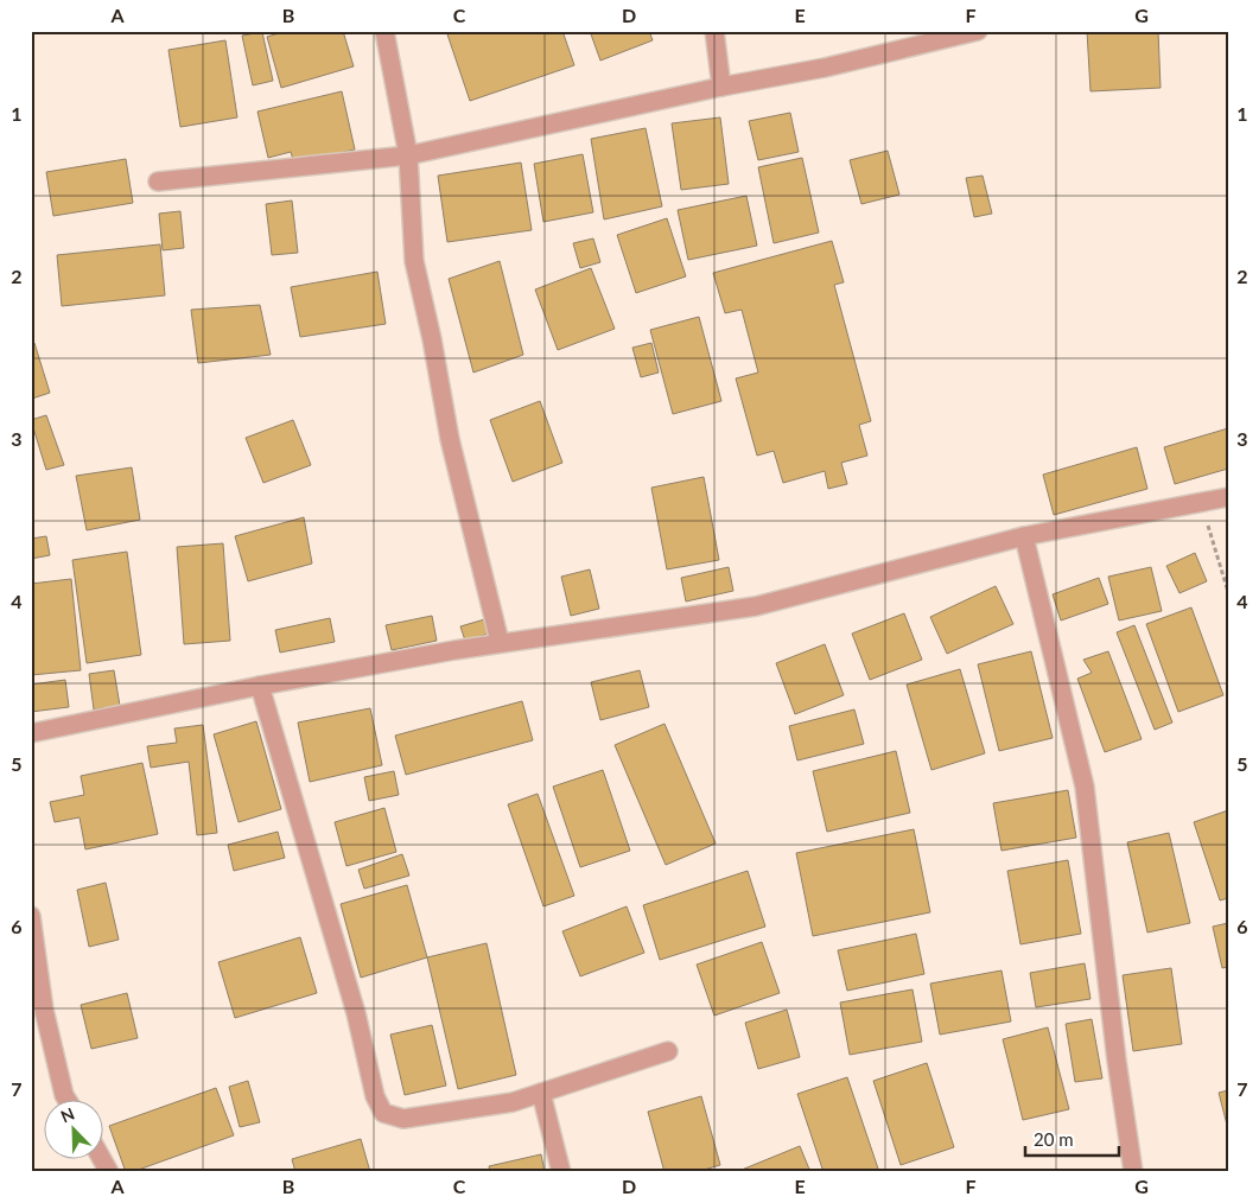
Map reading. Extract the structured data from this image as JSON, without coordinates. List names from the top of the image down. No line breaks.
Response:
{"scale_bar":"20 m","north":"top left","grid":{"columns":["A","B","C","D","E","F","G"],"rows":["1","2","3","4","5","6","7"]}}
